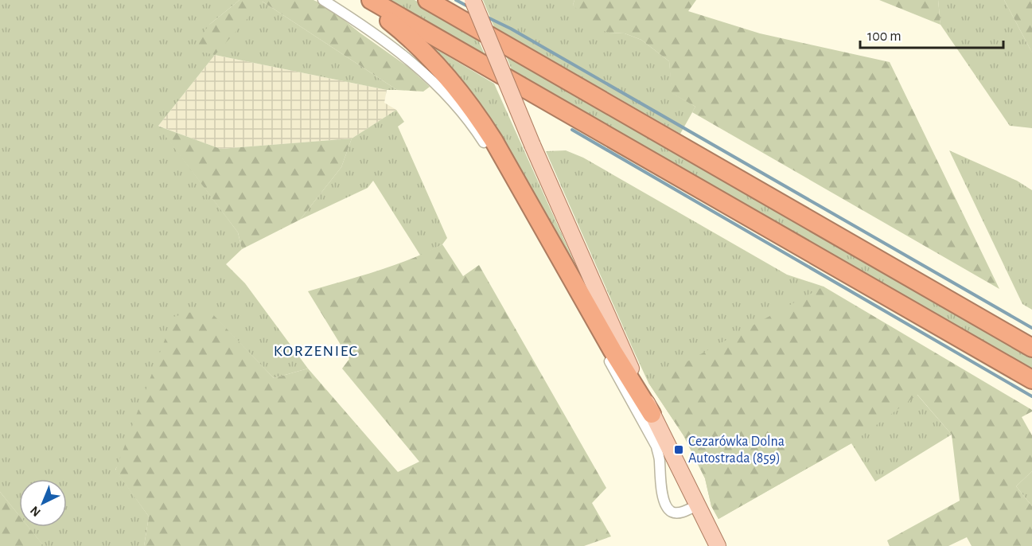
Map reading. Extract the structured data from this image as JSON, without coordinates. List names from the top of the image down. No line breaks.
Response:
{"districts":["KORZENIEC"],"places":{"transit":["Cezarówka Dolna Autostrada (859)"]},"scale_bar":"100 m","north":"bottom left"}
